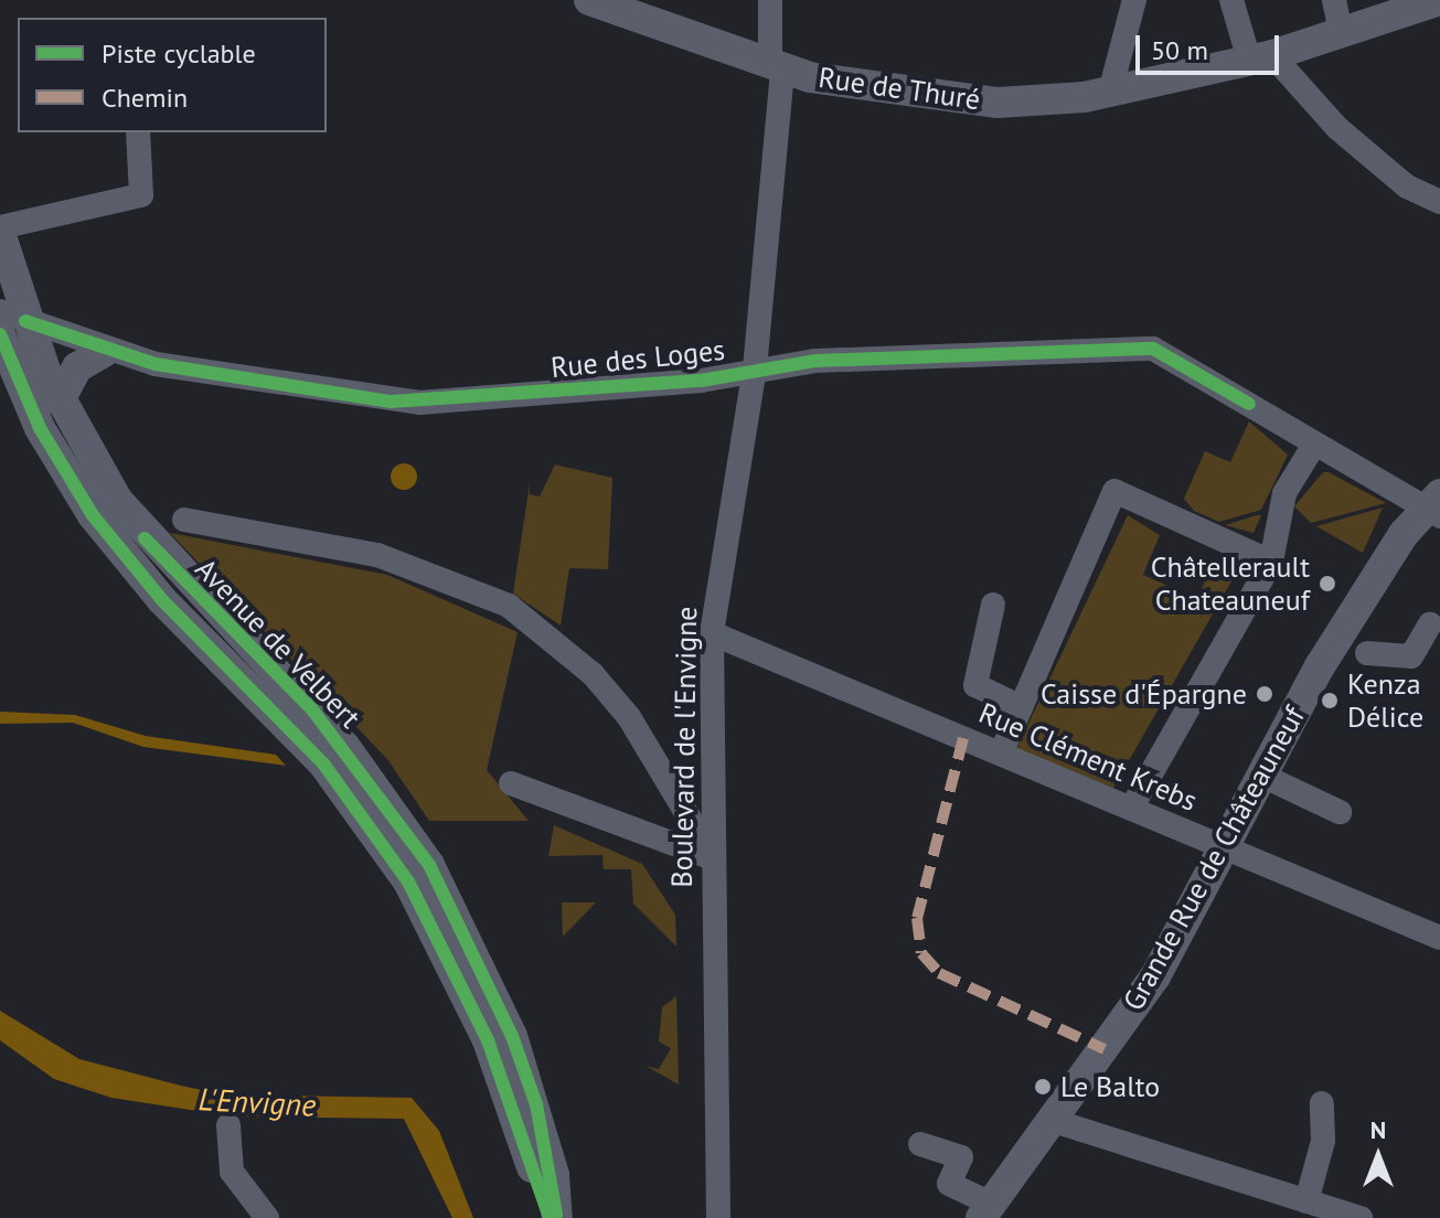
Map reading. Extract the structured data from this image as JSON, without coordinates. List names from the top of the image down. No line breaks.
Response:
{"streets":{"main road":["Rue de Thuré","Avenue de Velbert","Grande Rue de Châteauneuf"],"street":["Rue des Loges","Boulevard de l'Envigne","Rue Clément Krebs"]},"crossings":[["Rue de Thuré","Boulevard de l'Envigne"],["Rue des Loges","Avenue de Velbert"],["Rue des Loges","Boulevard de l'Envigne"],["Rue des Loges","Grande Rue de Châteauneuf"],["Boulevard de l'Envigne","Rue Clément Krebs"],["Rue Clément Krebs","Grande Rue de Châteauneuf"]],"water":["L'Envigne"],"places":["Châtellerault Chateauneuf","Caisse d'Épargne","Kenza Délice","Le Balto"],"legend":["Piste cyclable","Chemin"],"scale_bar":"50 m","north":"top"}
